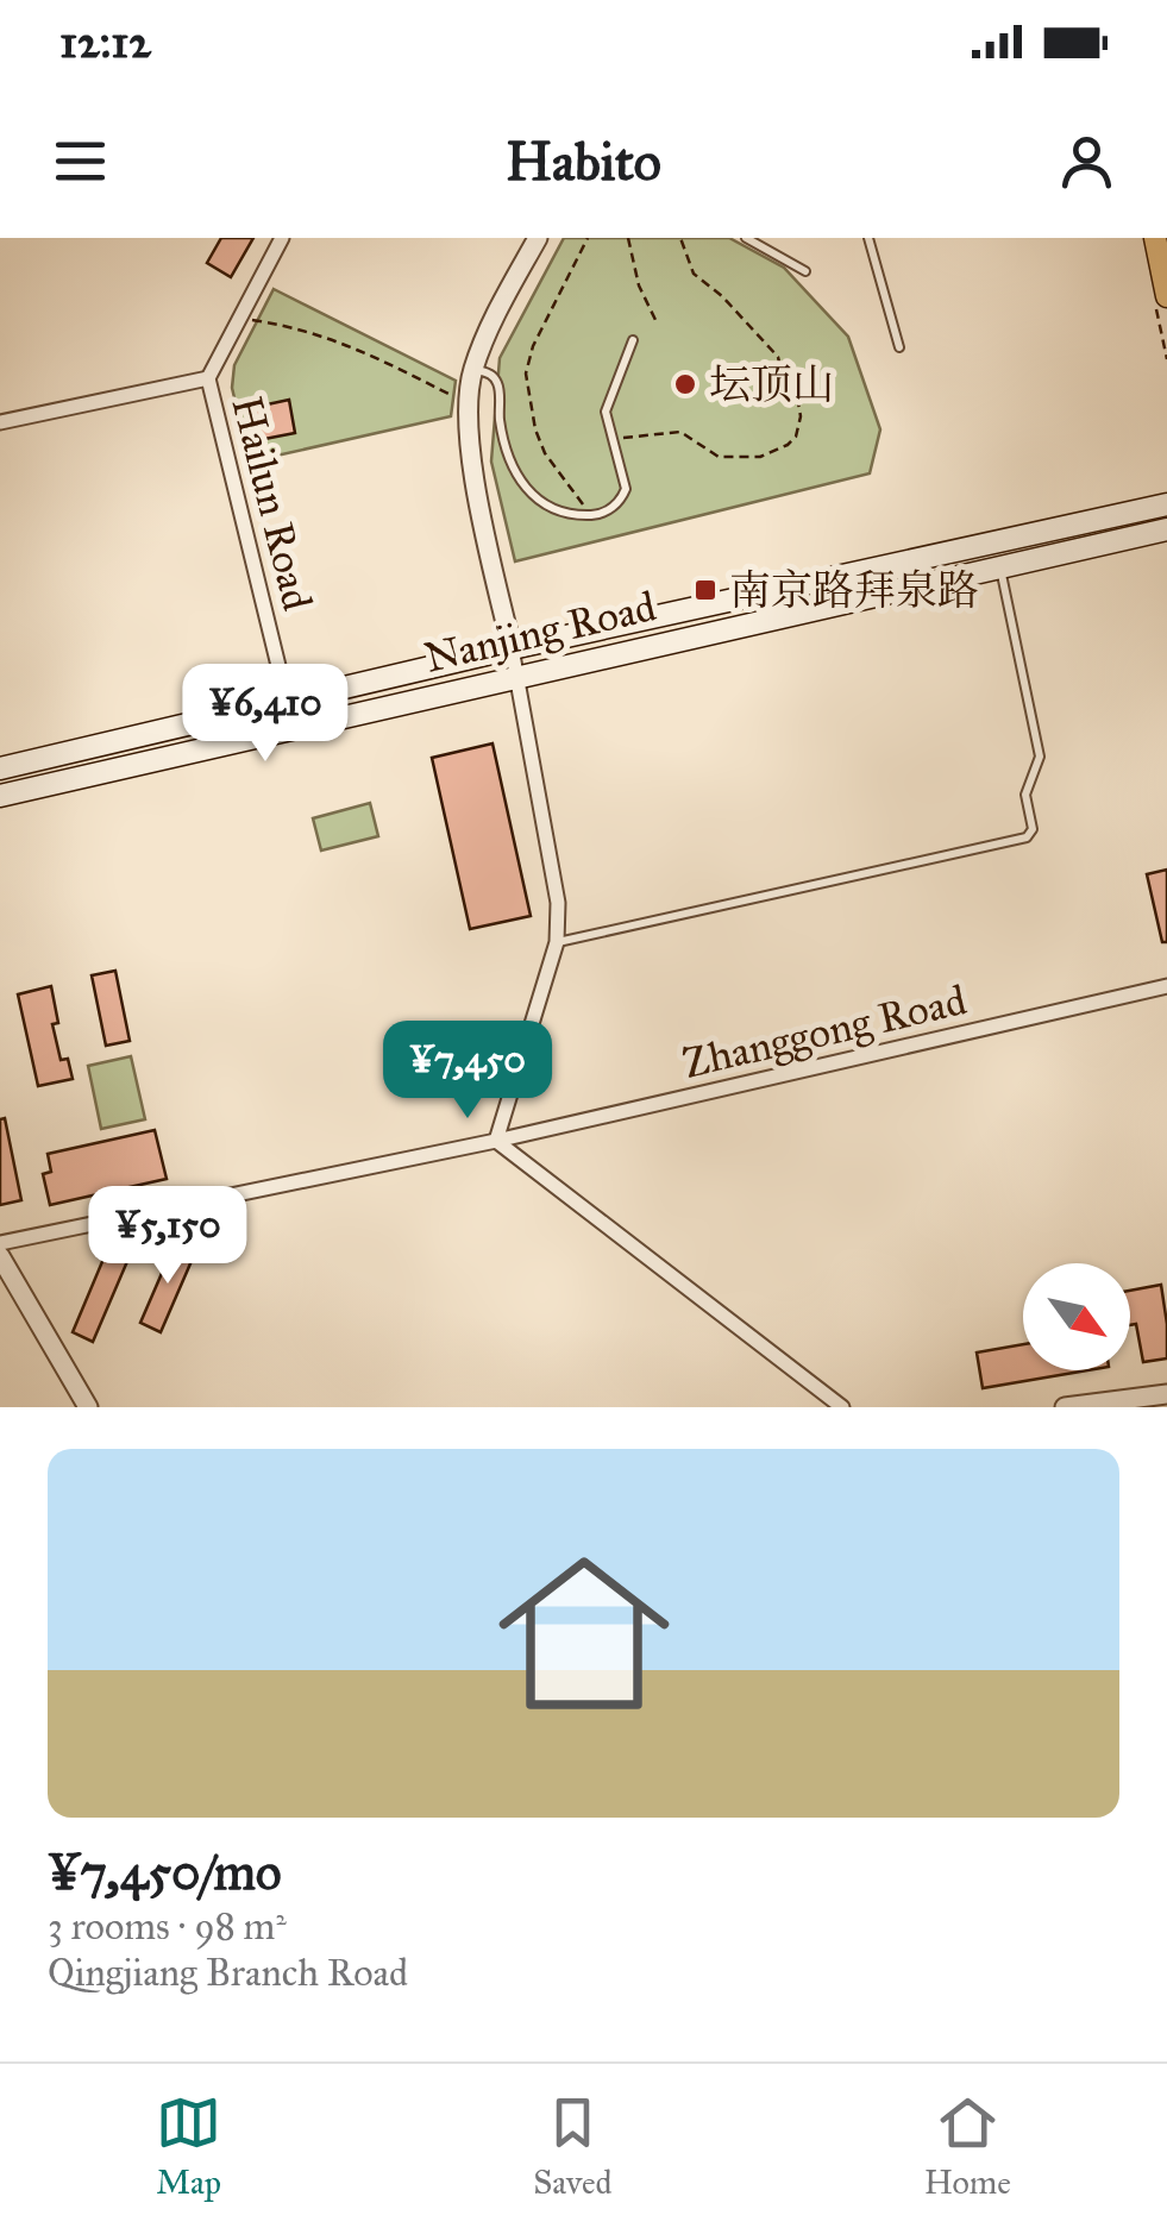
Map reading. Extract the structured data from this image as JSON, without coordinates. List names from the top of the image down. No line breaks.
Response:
{"streets":{"main road":["Nanjing Road"],"street":["Hailun Road","Zhanggong Road"]},"crossings":[["Hailun Road","Nanjing Road"]],"places":{"other":["坛顶山"],"transit":["南京路拜泉路"]},"north":"bottom right","page":{"status":"12:12","header":"Habito","price":["¥6,410","¥7,450","¥5,150"],"list":[{"name":"¥7,450/mo","note":"3 rooms · 98 m² · Qingjiang Branch Road"}],"tabs":["Map","Saved","Home"]}}
